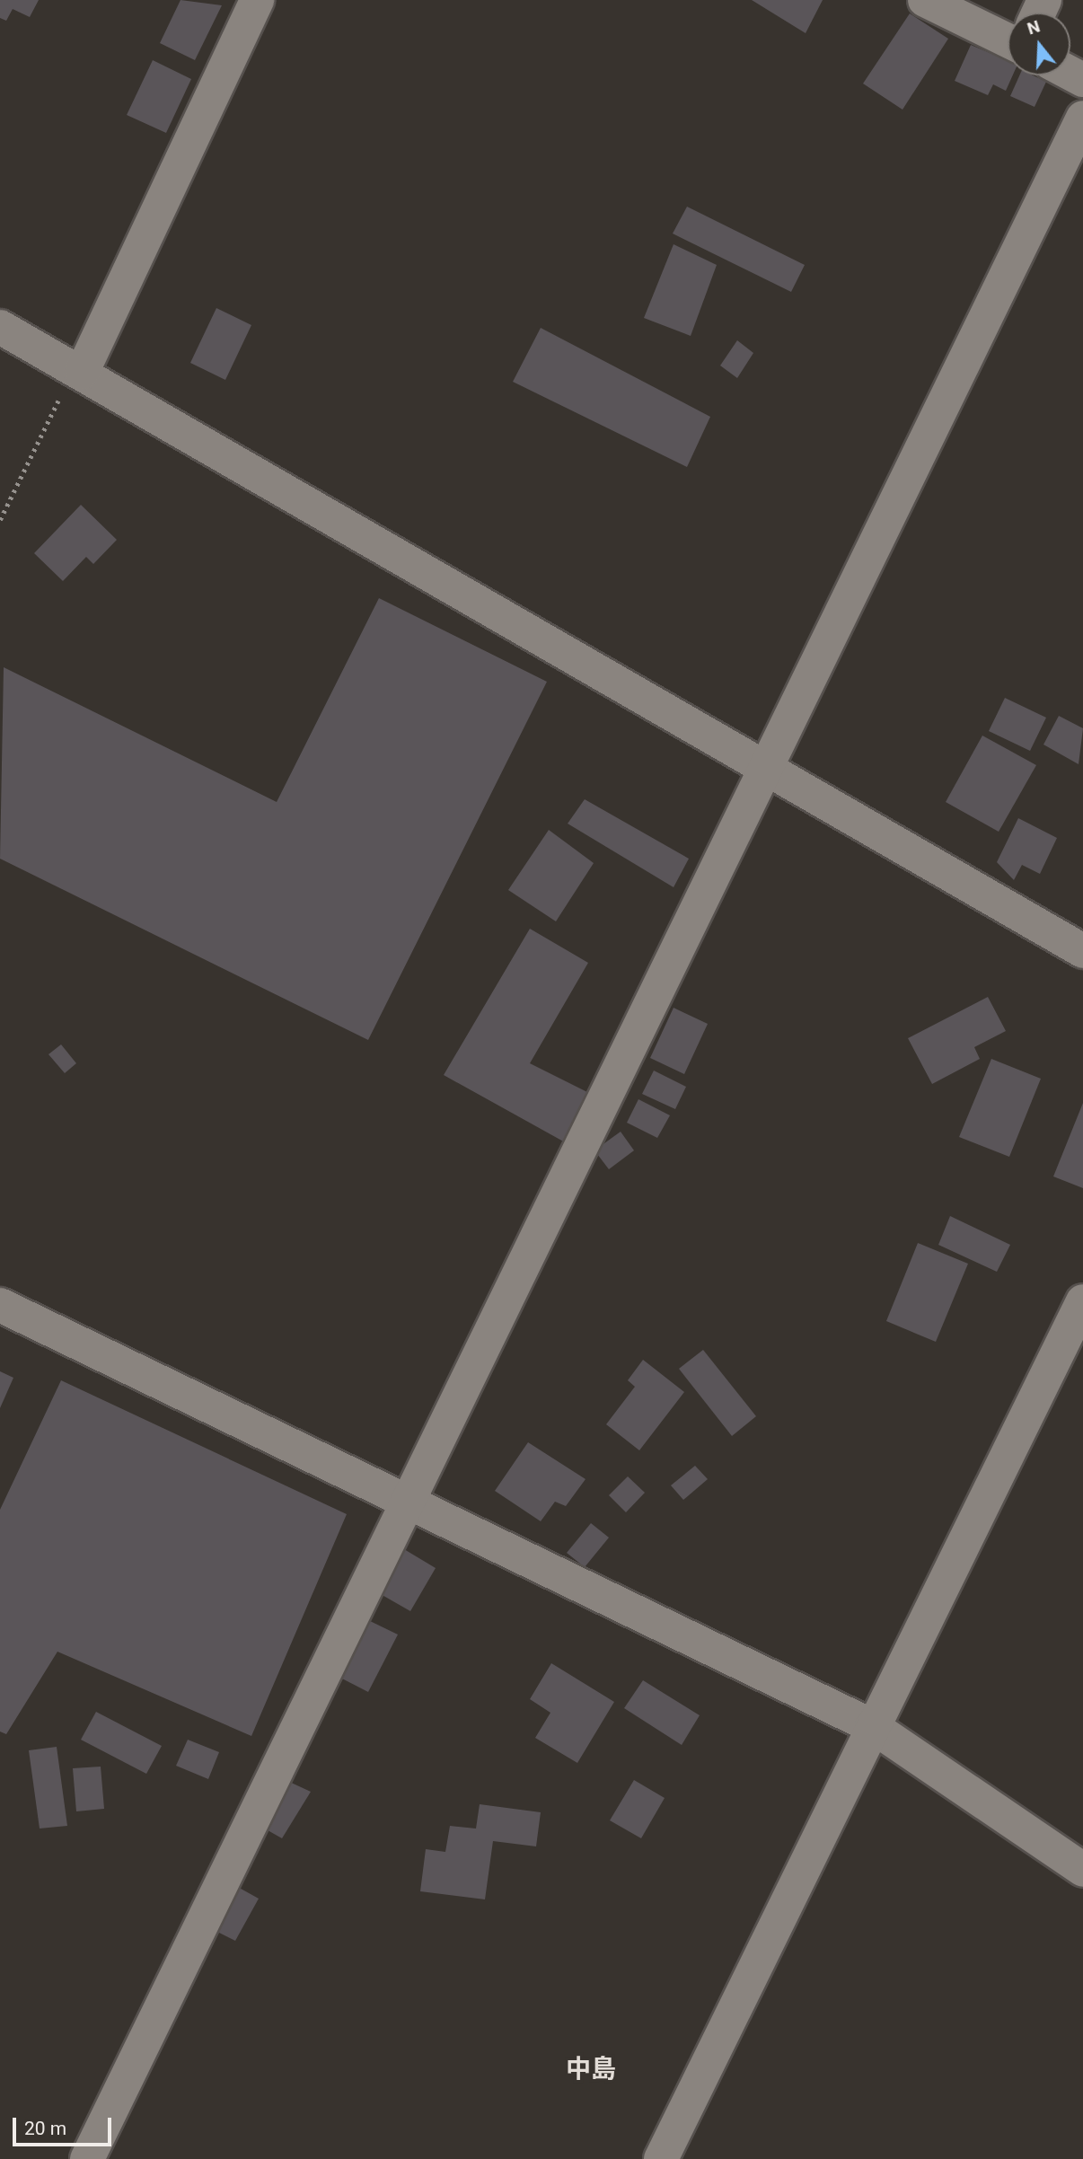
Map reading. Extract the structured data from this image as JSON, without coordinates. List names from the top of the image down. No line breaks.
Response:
{"districts":["中島"],"scale_bar":"20 m","north":"top"}
